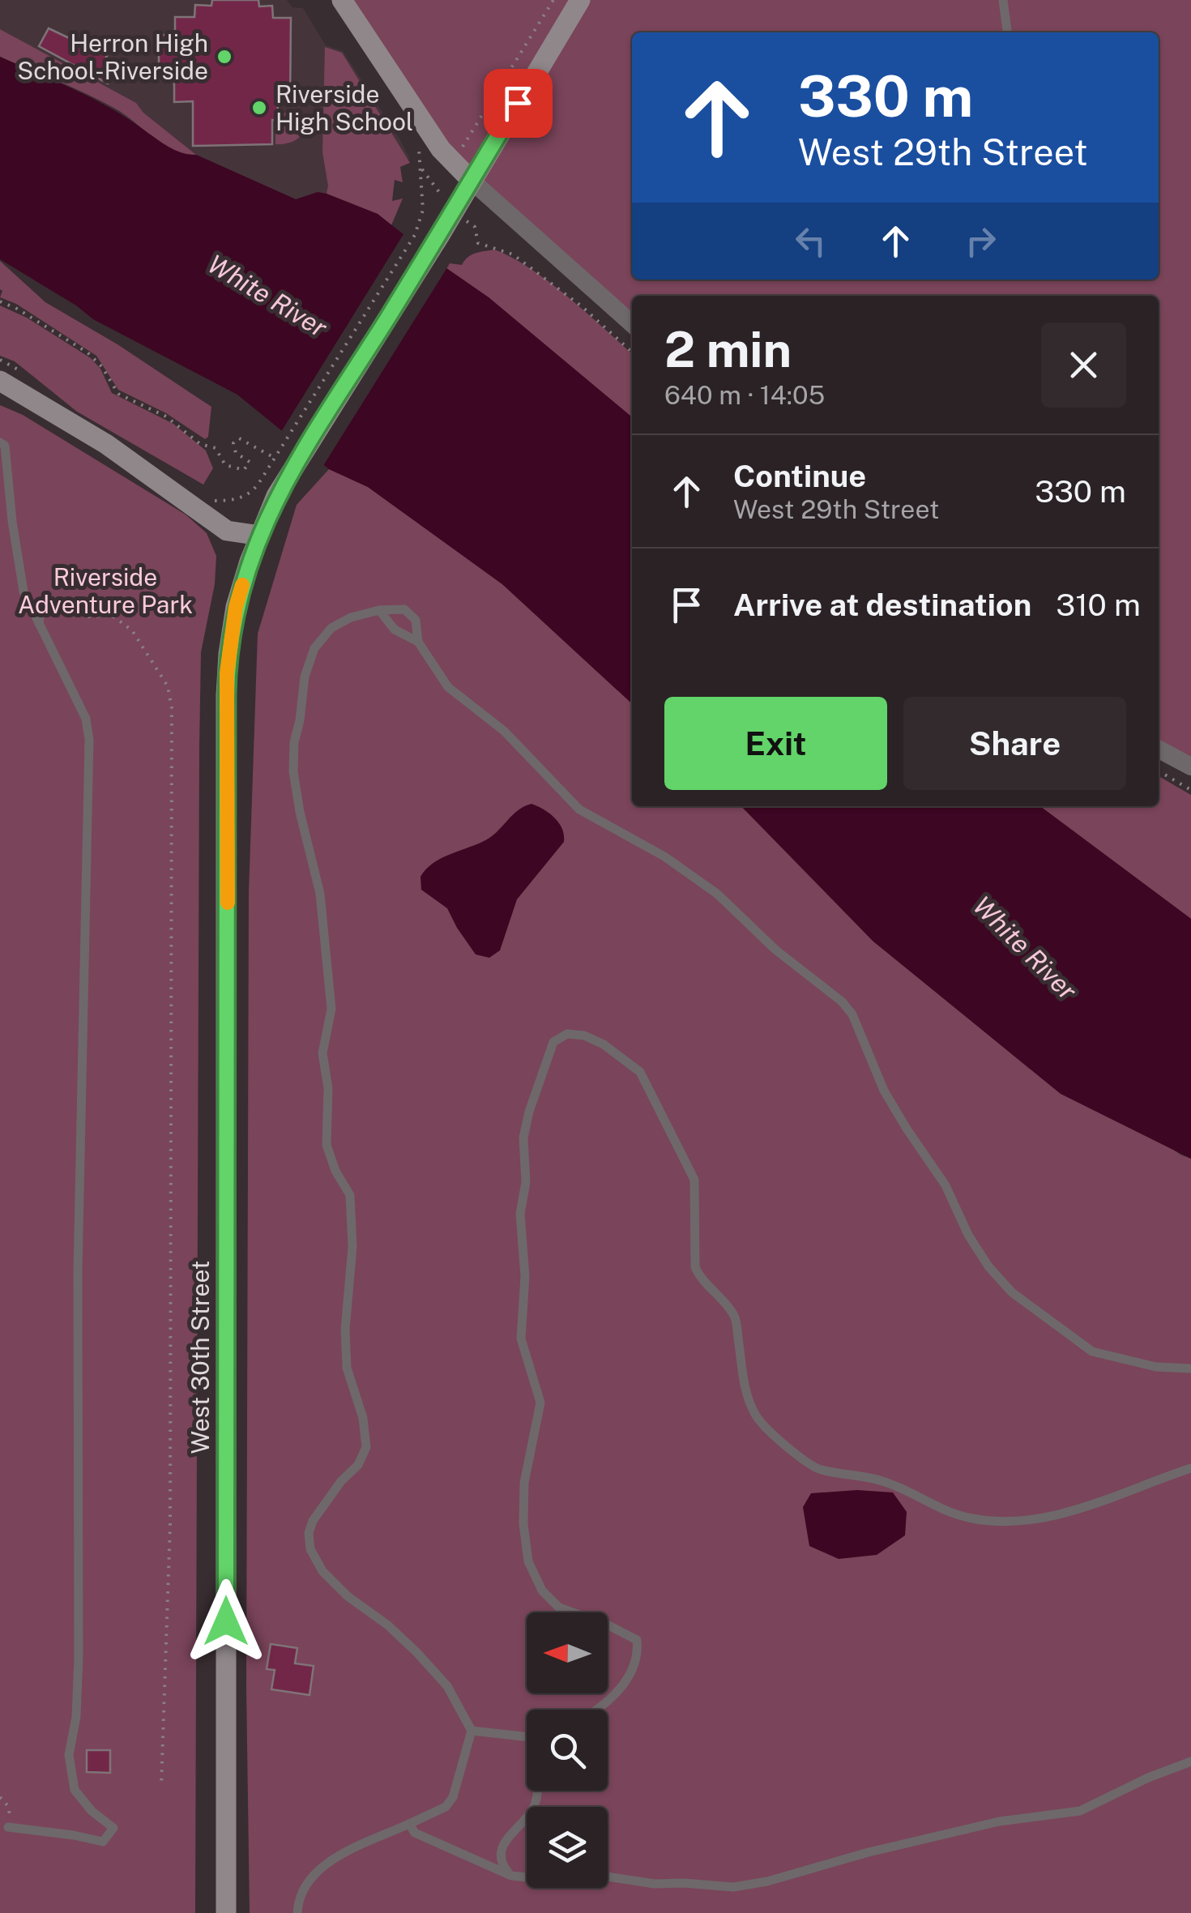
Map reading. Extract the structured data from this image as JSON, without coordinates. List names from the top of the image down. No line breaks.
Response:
{"streets":{"main road":["West 30th Street"]},"water":["White River"],"parks":["Riverside Adventure Park"],"places":["Herron High School-Riverside","Riverside High School"],"north":"left","page":{"turn":["330 m","West 29th Street"],"heading":["2 min","640 m · 14:05"],"list":[{"name":"Continue","note":"West 29th Street","value":"330 m"},{"name":"Arrive at destination","value":"310 m"}],"buttons":["Exit","Share"]}}
